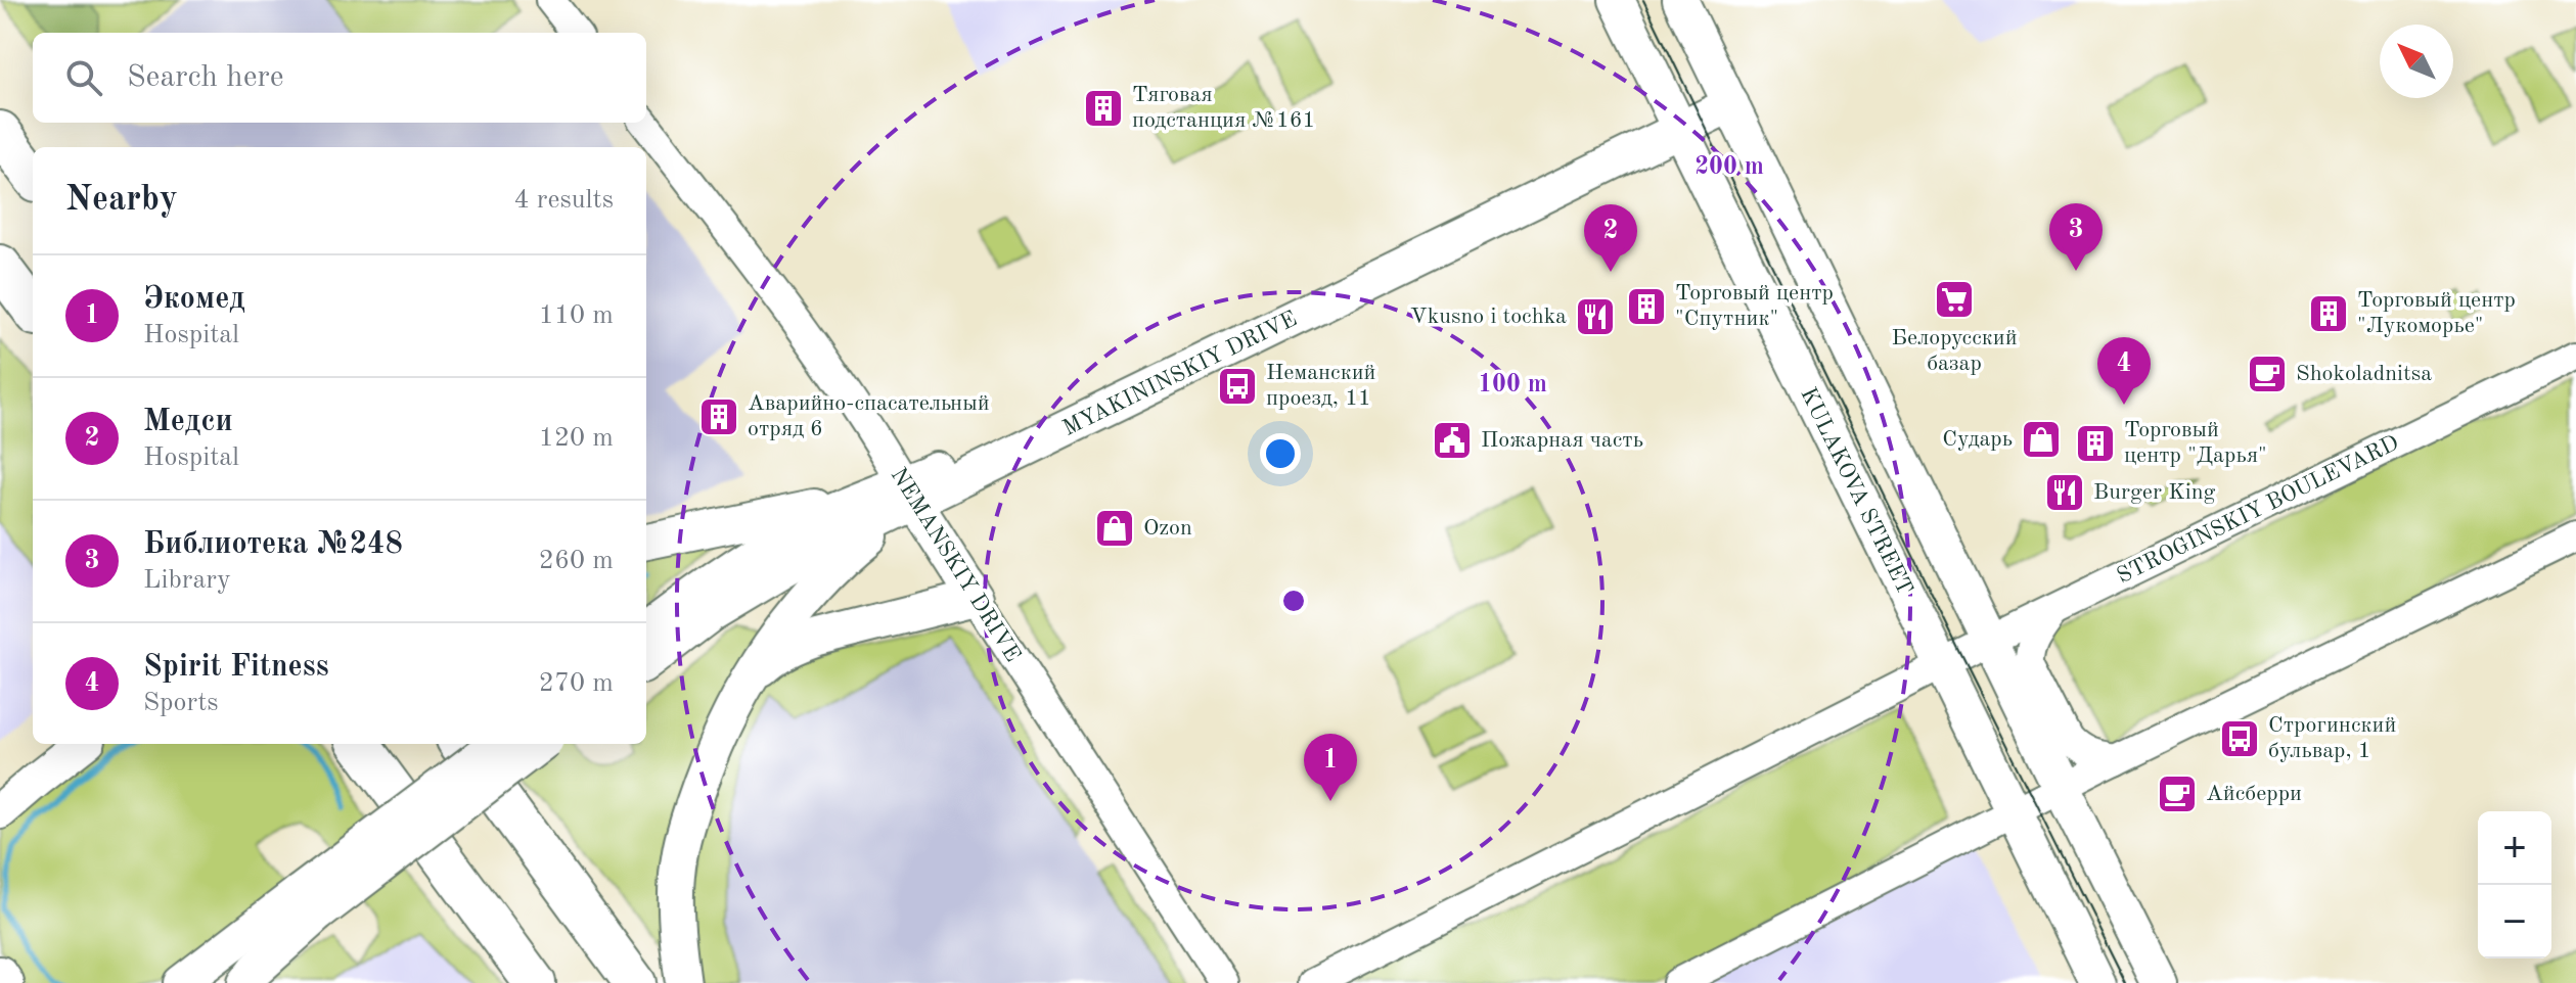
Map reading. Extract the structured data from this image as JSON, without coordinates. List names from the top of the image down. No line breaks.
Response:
{"streets":{"main road":["MYAKININSKIY DRIVE","KULAKOVA STREET","NEMANSKIY DRIVE"],"street":["STROGINSKIY BOULEVARD"]},"crossings":[["MYAKININSKIY DRIVE","KULAKOVA STREET"],["MYAKININSKIY DRIVE","NEMANSKIY DRIVE"],["KULAKOVA STREET","STROGINSKIY BOULEVARD"]],"places":{"building":["Тяговая подстанция №161","Торговый центр \"Спутник\"","Торговый центр \"Лукоморье\"","Аварийно-спасательный отряд 6","Торговый центр \"Дарья\""],"supermarket":["Белорусский базар"],"restaurant":["Vkusno i tochka","Burger King"],"cafe":["Shokoladnitsa","Айсберри"],"bus stop":["Неманский проезд, 11","Строгинский бульвар, 1"],"shop":["Сударь","Ozon"],"public building":["Пожарная часть"]},"north":"top left","page":{"search":"Search here","heading":["Nearby","4 results"],"pins":["3","2","4","1"],"list":[{"mark":"1","name":"Экомед","note":"Hospital","value":"110 m"},{"mark":"2","name":"Медси","note":"Hospital","value":"120 m"},{"mark":"3","name":"Библиотека №248","note":"Library","value":"260 m"},{"mark":"4","name":"Spirit Fitness","note":"Sports","value":"270 m"}],"map_buttons":["+","−"]},"rings":["200 m","100 m"]}
